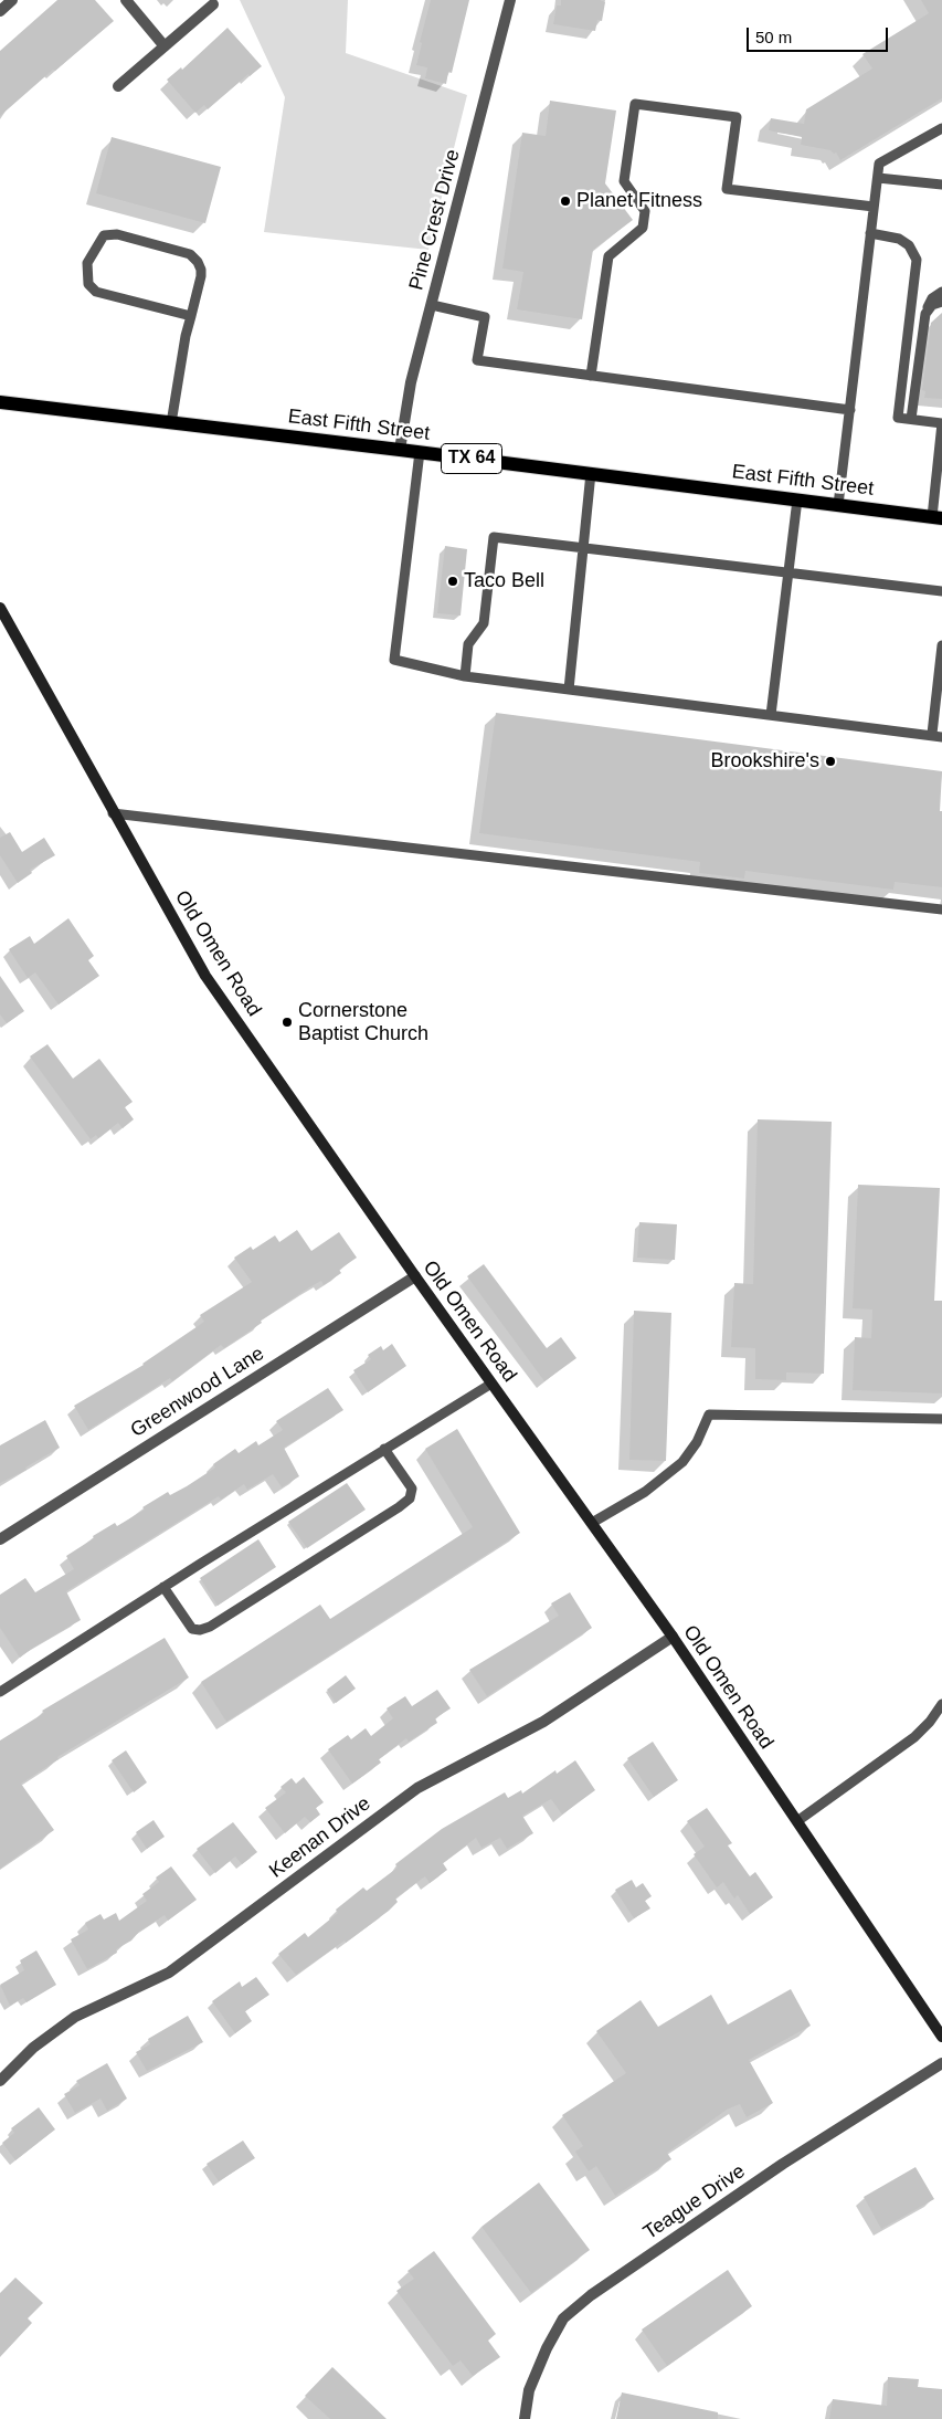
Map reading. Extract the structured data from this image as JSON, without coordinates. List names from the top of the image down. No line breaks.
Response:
{"streets":{"main road":["East Fifth Street","TX 64"],"street":["Pine Crest Drive","Old Omen Road","Greenwood Lane","Keenan Drive","Teague Drive"]},"crossings":[["Pine Crest Drive","East Fifth Street"],["Old Omen Road","Greenwood Lane"],["Old Omen Road","Keenan Drive"]],"places":["Planet Fitness","Taco Bell","Brookshire's","Cornerstone Baptist Church"],"scale_bar":"50 m"}
